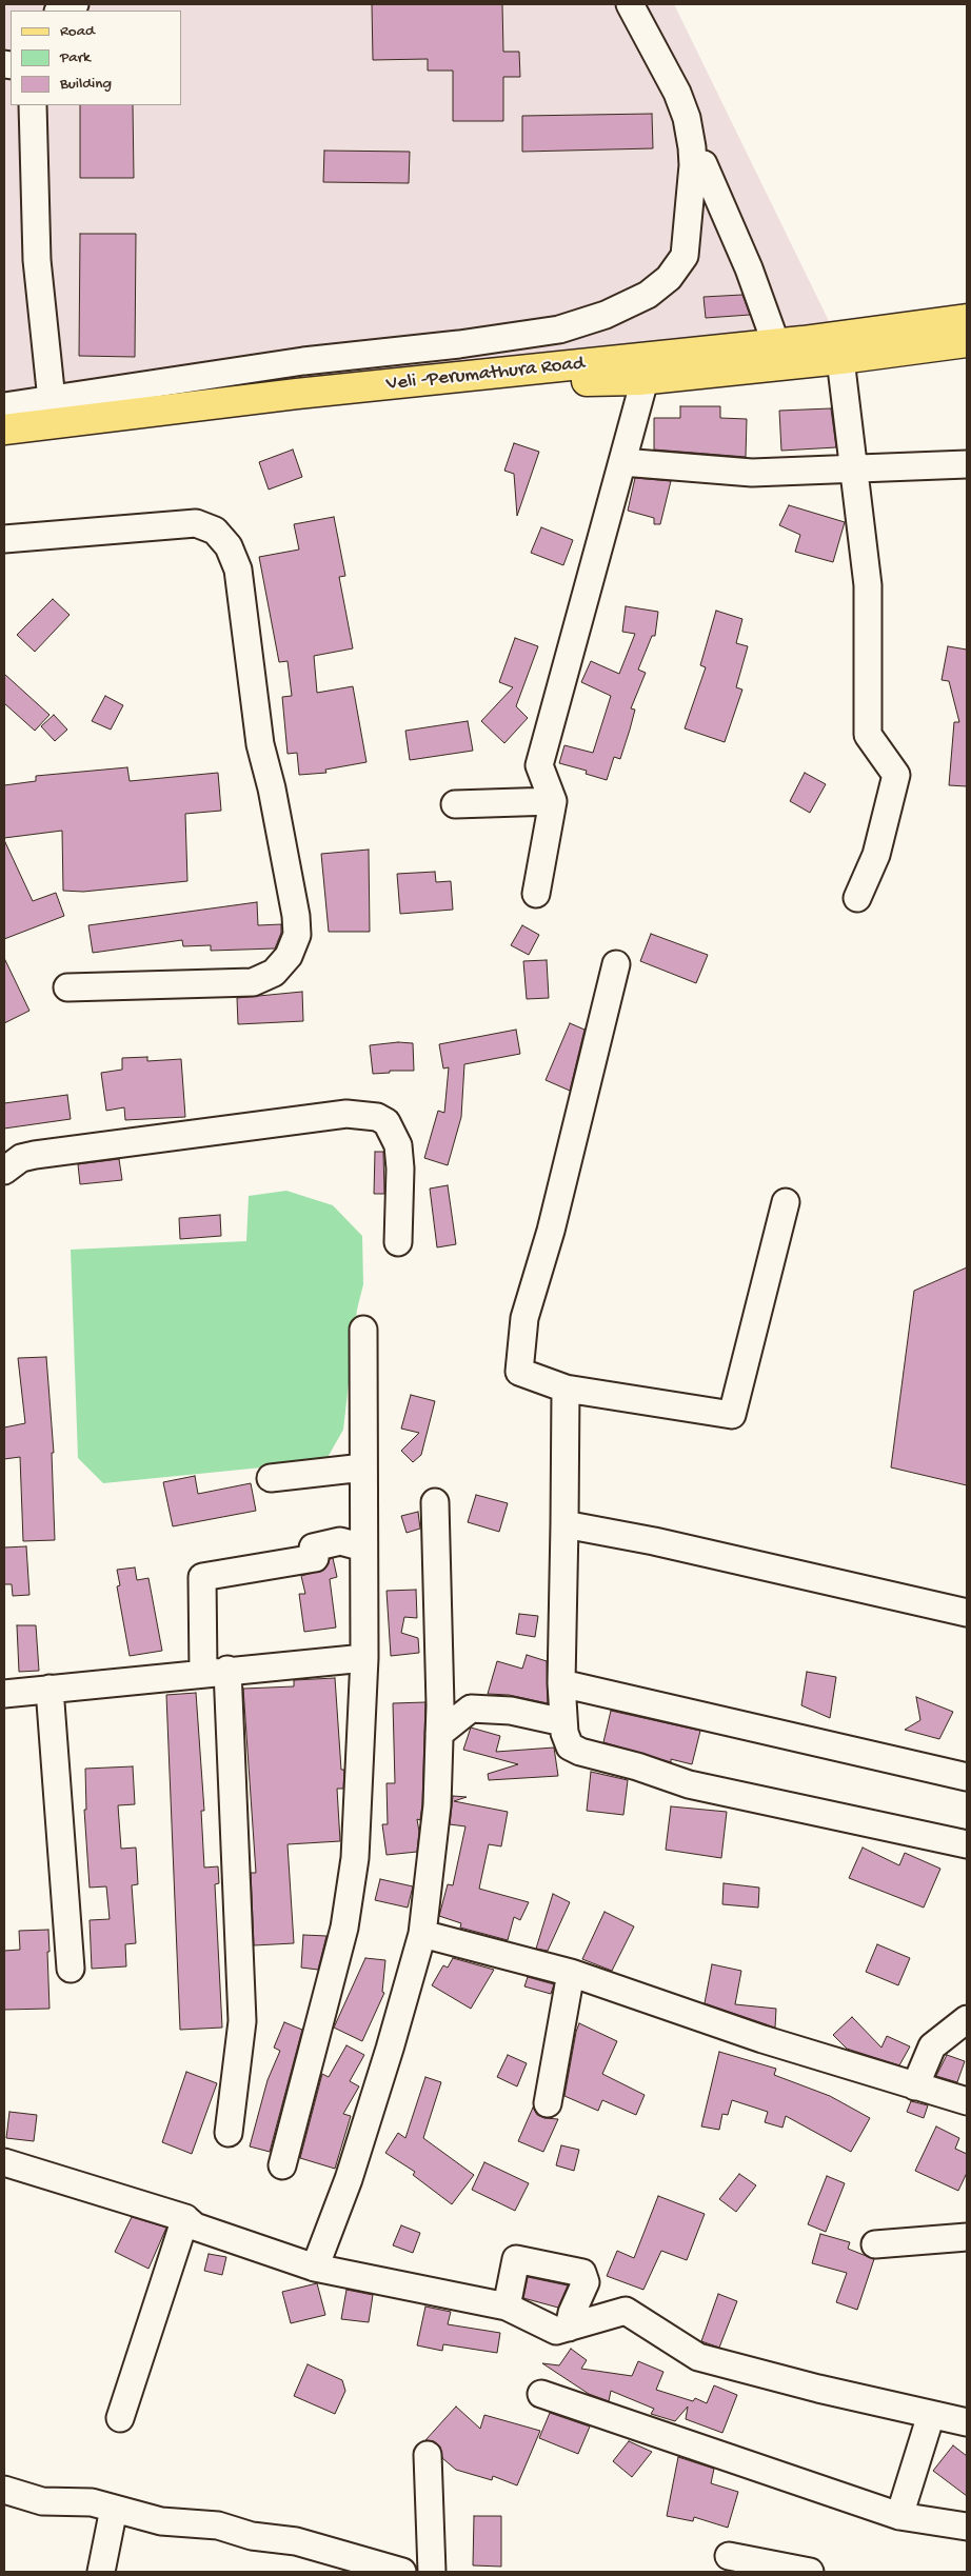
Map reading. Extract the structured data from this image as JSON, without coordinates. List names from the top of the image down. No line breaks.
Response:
{"streets":{"main road":["Veli -Perumathura Road"]},"legend":["Road","Park","Building"]}
